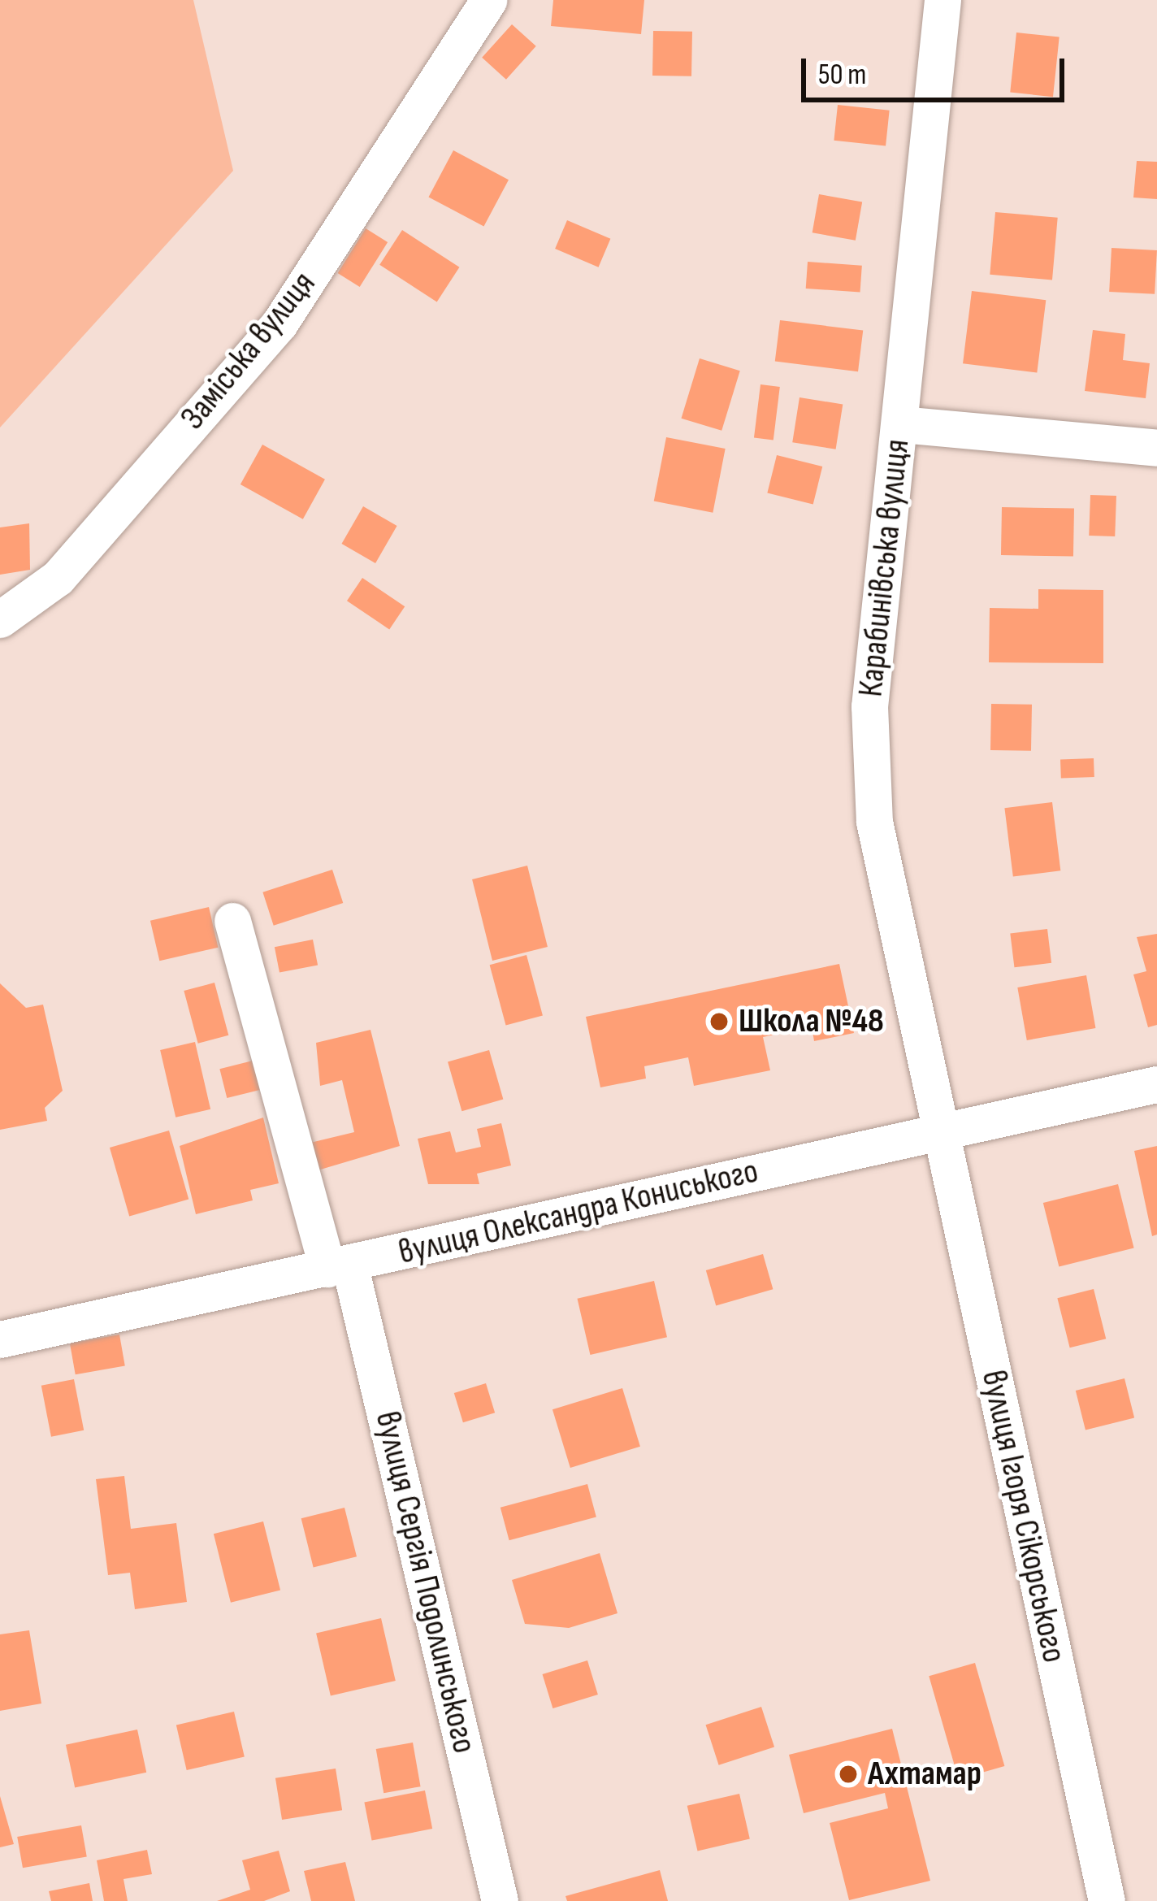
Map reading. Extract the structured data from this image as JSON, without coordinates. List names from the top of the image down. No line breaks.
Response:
{"streets":{"street":["Заміська вулиця","Карабинівська вулиця","вулиця Олександра Кониського","вулиця Ігоря Сікорського","вулиця Сергія Подолинського"]},"crossings":[["Карабинівська вулиця","вулиця Олександра Кониського"],["Карабинівська вулиця","вулиця Ігоря Сікорського"],["вулиця Олександра Кониського","вулиця Ігоря Сікорського"],["вулиця Олександра Кониського","вулиця Сергія Подолинського"]],"places":["Школа №48","Ахтамар"],"scale_bar":"50 m"}
